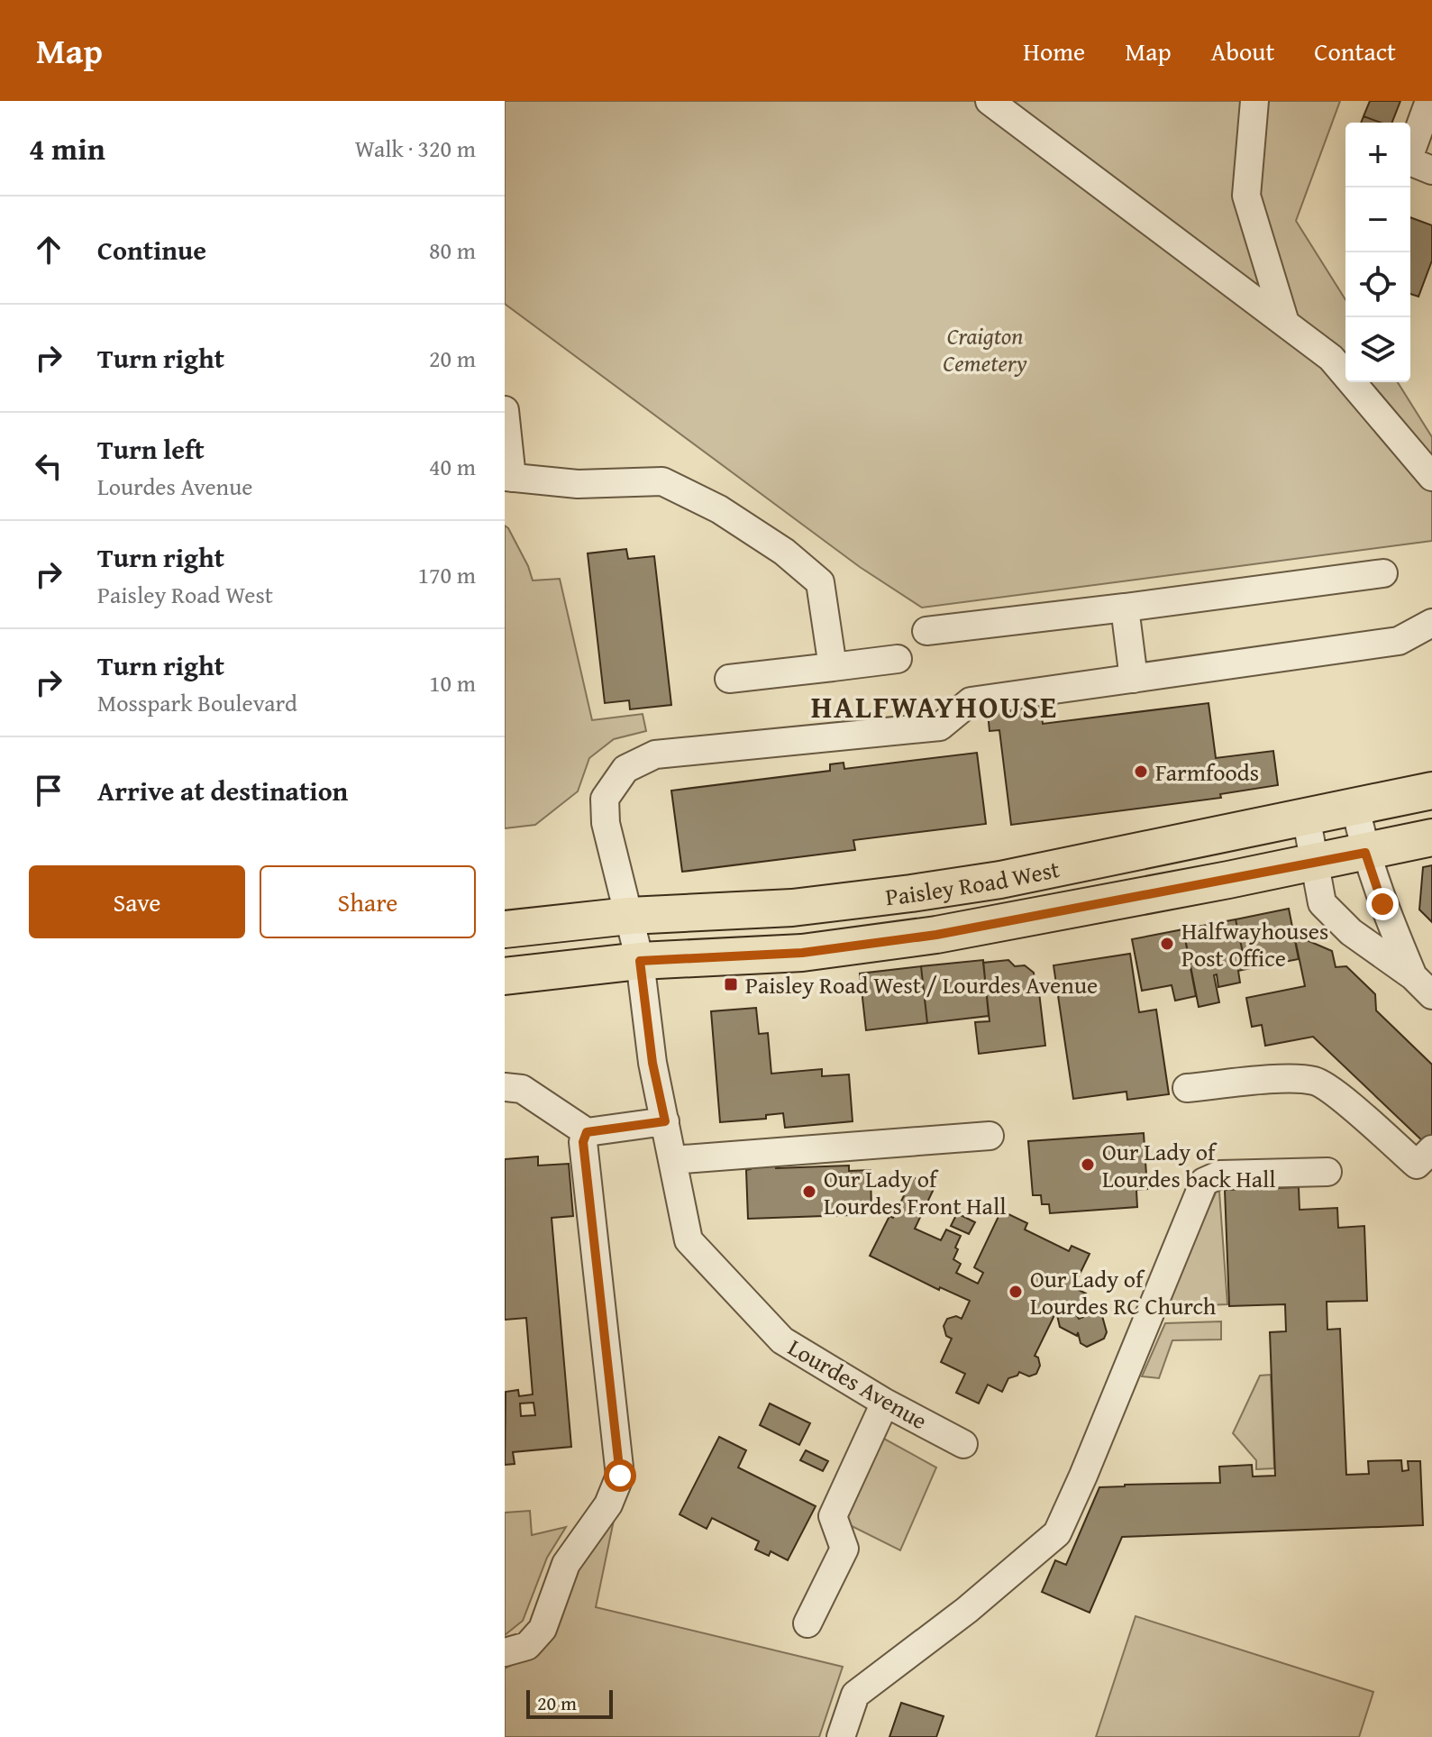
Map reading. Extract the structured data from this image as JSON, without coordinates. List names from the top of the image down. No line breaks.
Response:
{"streets":{"main road":["Paisley Road West"],"street":["Lourdes Avenue"]},"crossings":[["Paisley Road West","Lourdes Avenue"]],"districts":["HALFWAYHOUSE"],"parks":["Craigton Cemetery"],"places":{"other":["Farmfoods","Halfwayhouses Post Office","Our Lady of Lourdes back Hall","Our Lady of Lourdes Front Hall","Our Lady of Lourdes RC Church"],"transit":["Paisley Road West / Lourdes Avenue"]},"scale_bar":"20 m","page":{"header":"Map","nav":["Home","Map","About","Contact"],"heading":["4 min","Walk · 320 m"],"map_buttons":["+","−"],"list":[["Continue","80 m"],["Turn right","20 m"],["Turn left","Lourdes Avenue","40 m"],["Turn right","Paisley Road West","170 m"],["Turn right","Mosspark Boulevard","10 m"],"Arrive at destination"],"buttons":["Save","Share"],"scale":"20 m"}}
